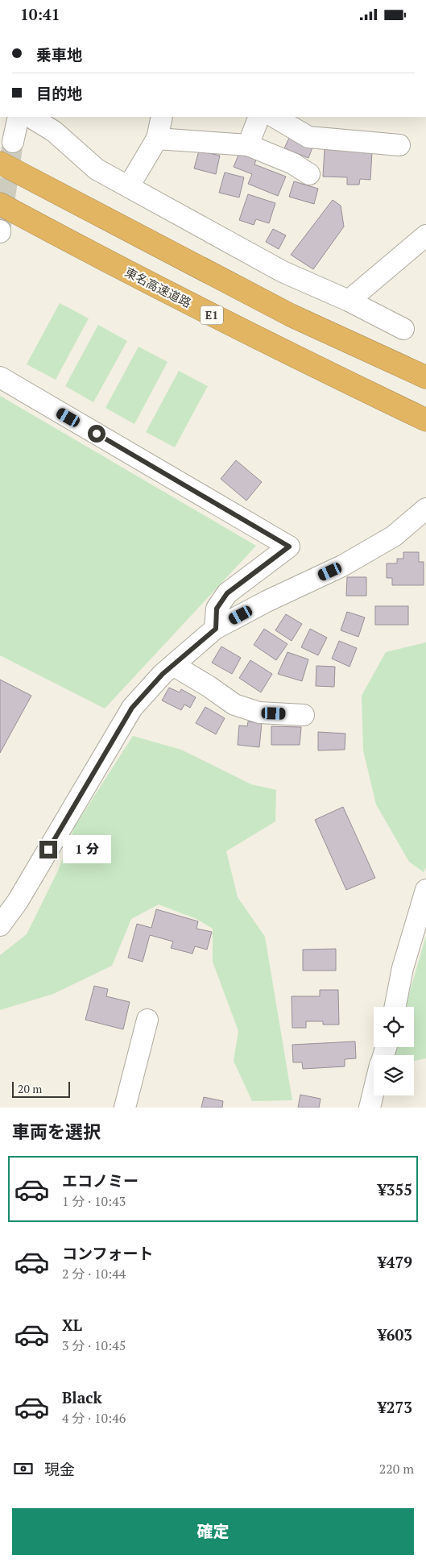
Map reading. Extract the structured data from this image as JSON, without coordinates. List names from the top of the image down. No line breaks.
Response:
{"streets":{"highway":["東名高速道路","E1"]},"scale_bar":"20 m","page":{"status":"10:41","banner":["乗車地","目的地"],"bubble":"1 分","scale":"20 m","heading":"車両を選択","list":[{"name":"エコノミー","note":"1 分 · 10:43","value":"¥355"},{"name":"コンフォート","note":"2 分 · 10:44","value":"¥479"},{"name":"XL","note":"3 分 · 10:45","value":"¥603"},{"name":"Black","note":"4 分 · 10:46","value":"¥273"}],"pay":["現金","220 m"],"buttons":"確定"}}
